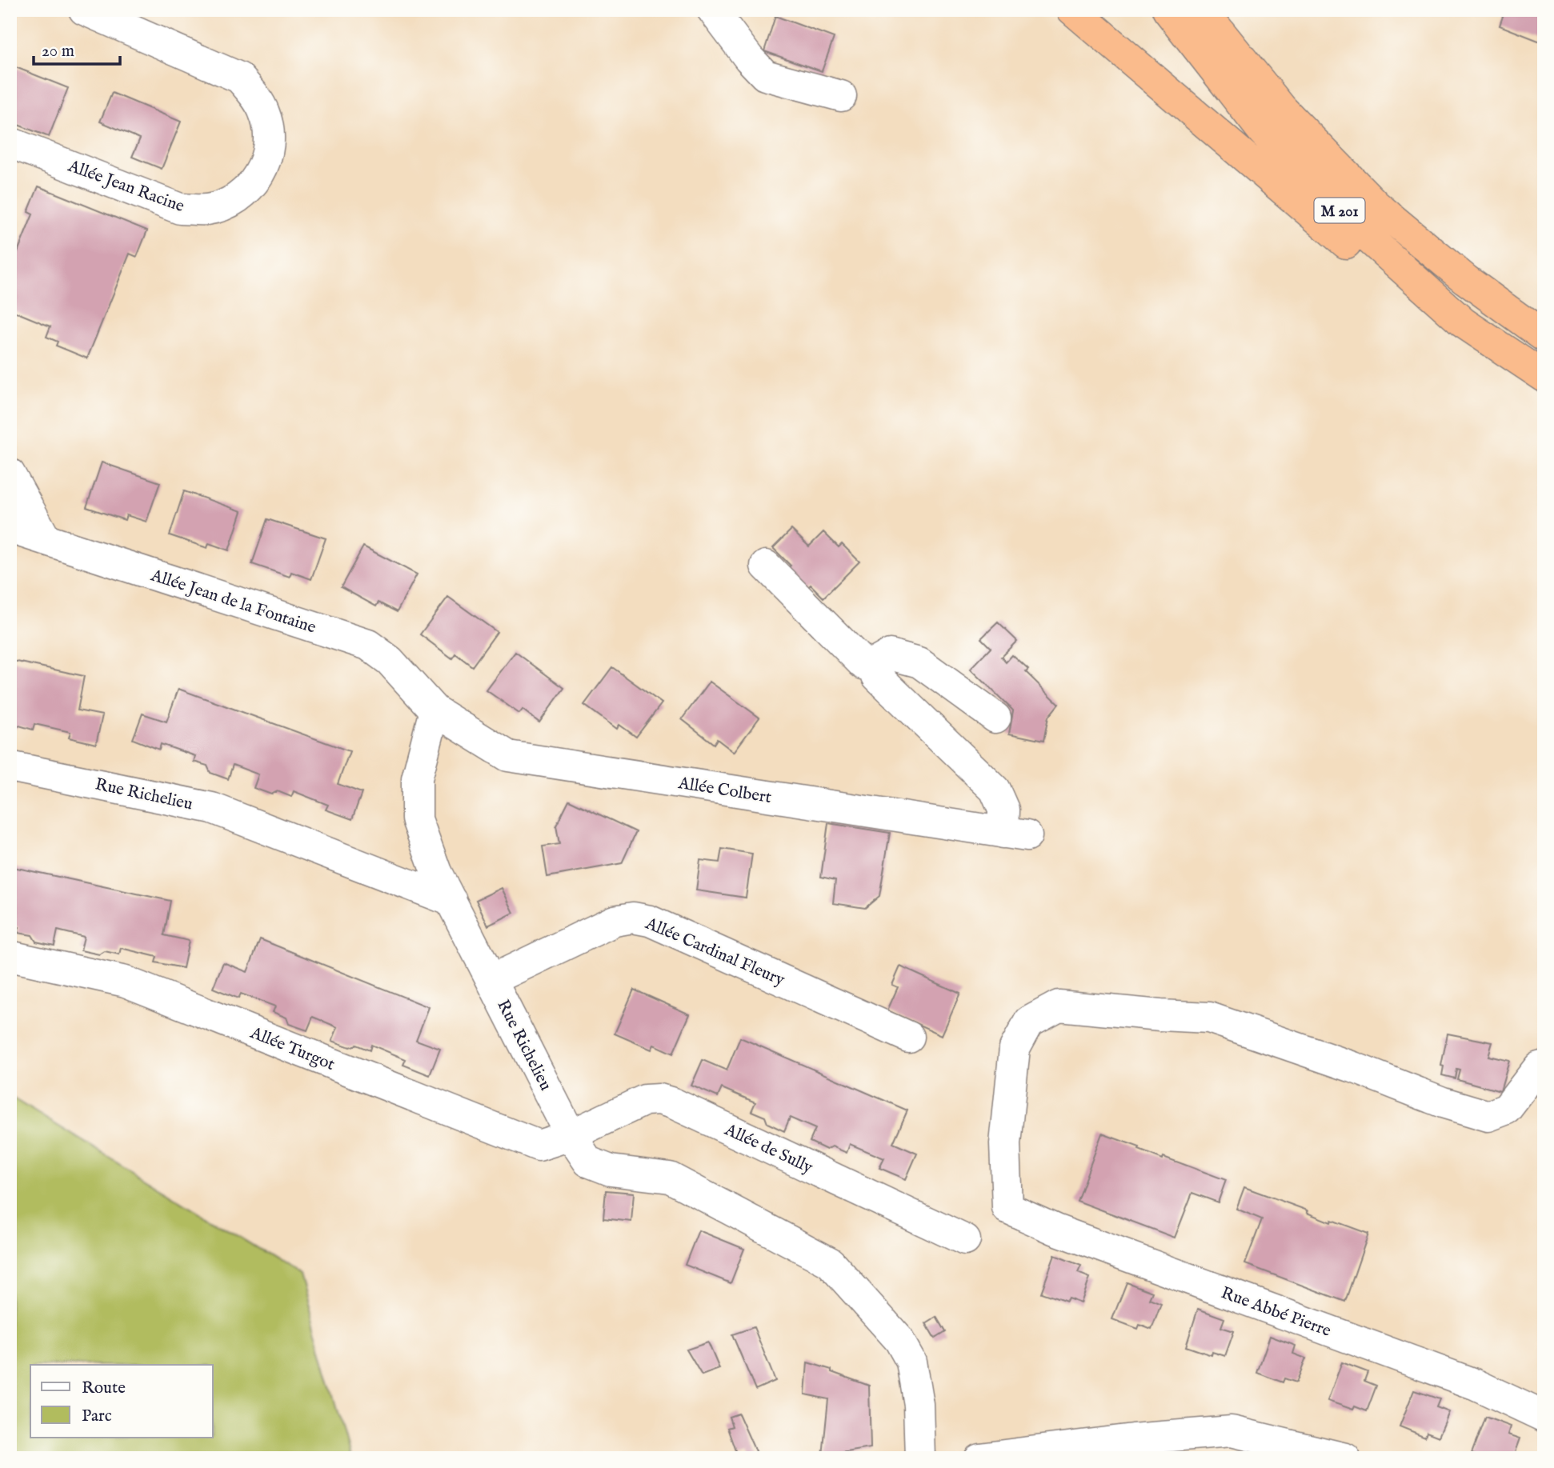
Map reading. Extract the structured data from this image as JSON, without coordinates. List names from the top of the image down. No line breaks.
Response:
{"streets":{"highway":["M 201"],"street":["Allée Jean Racine","Allée Jean de la Fontaine","Allée Colbert","Rue Richelieu","Allée Cardinal Fleury","Allée Turgot","Allée de Sully","Rue Abbé Pierre"]},"crossings":[["Allée Jean de la Fontaine","Allée Colbert"],["Rue Richelieu","Allée Cardinal Fleury"],["Rue Richelieu","Allée Turgot"],["Rue Richelieu","Allée de Sully"],["Allée Turgot","Allée de Sully"]],"legend":["Route","Parc"],"scale_bar":"20 m"}
